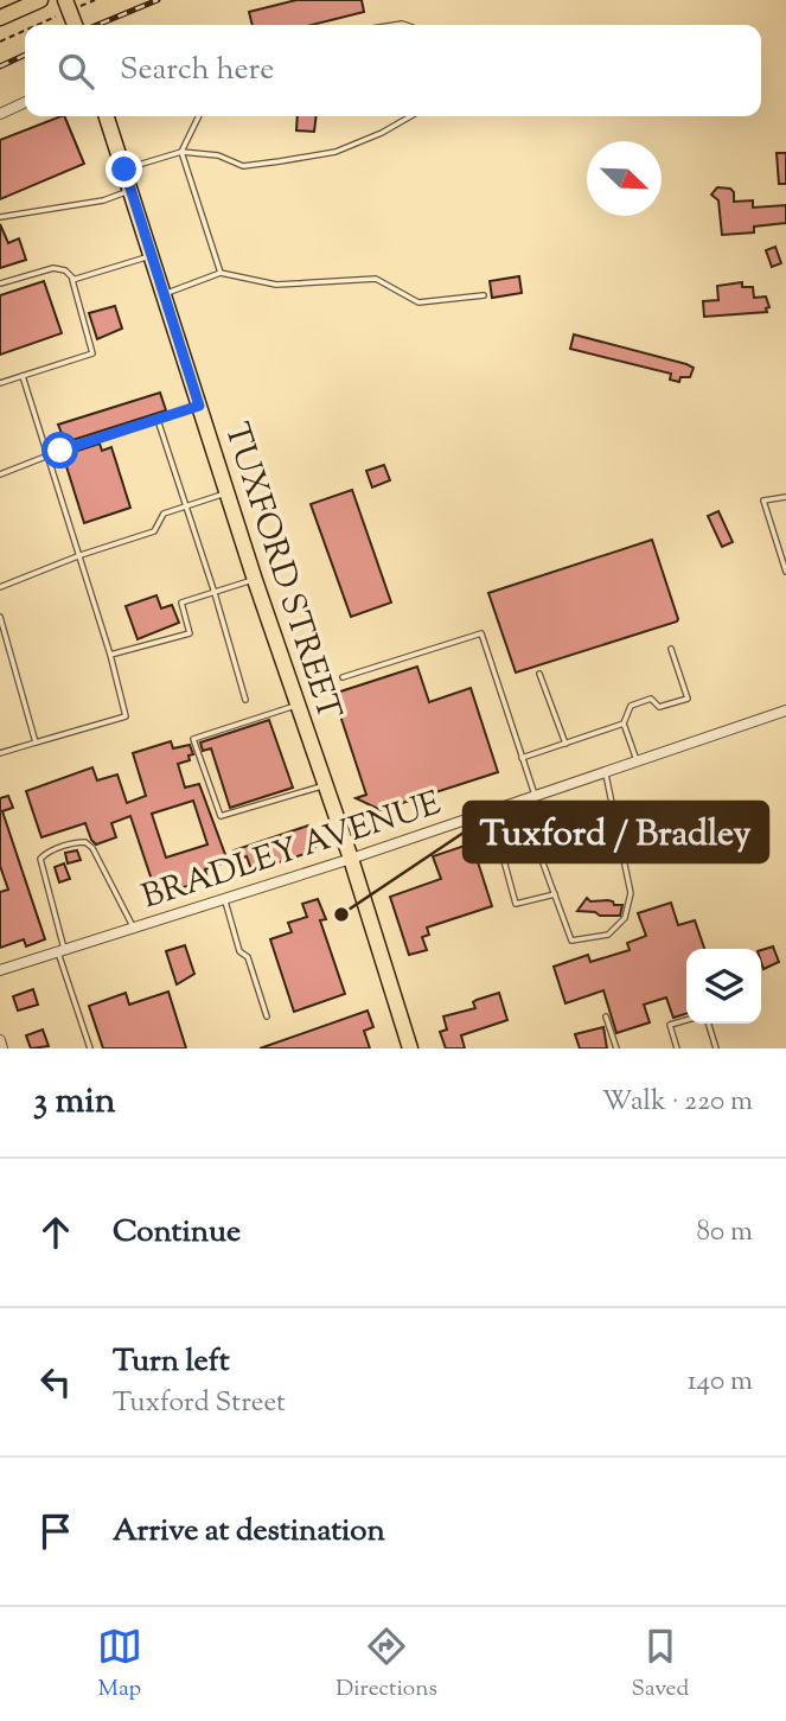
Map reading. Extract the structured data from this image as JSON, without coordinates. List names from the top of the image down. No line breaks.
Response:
{"streets":{"main road":["TUXFORD STREET"],"street":["BRADLEY AVENUE"]},"crossings":[["TUXFORD STREET","BRADLEY AVENUE"]],"places":["Tuxford / Bradley"],"north":"bottom right","page":{"search":"Search here","heading":["3 min","Walk · 220 m"],"list":[["Continue","80 m"],["Turn left","Tuxford Street","140 m"],"Arrive at destination"],"nav":["Map","Directions","Saved"]}}
